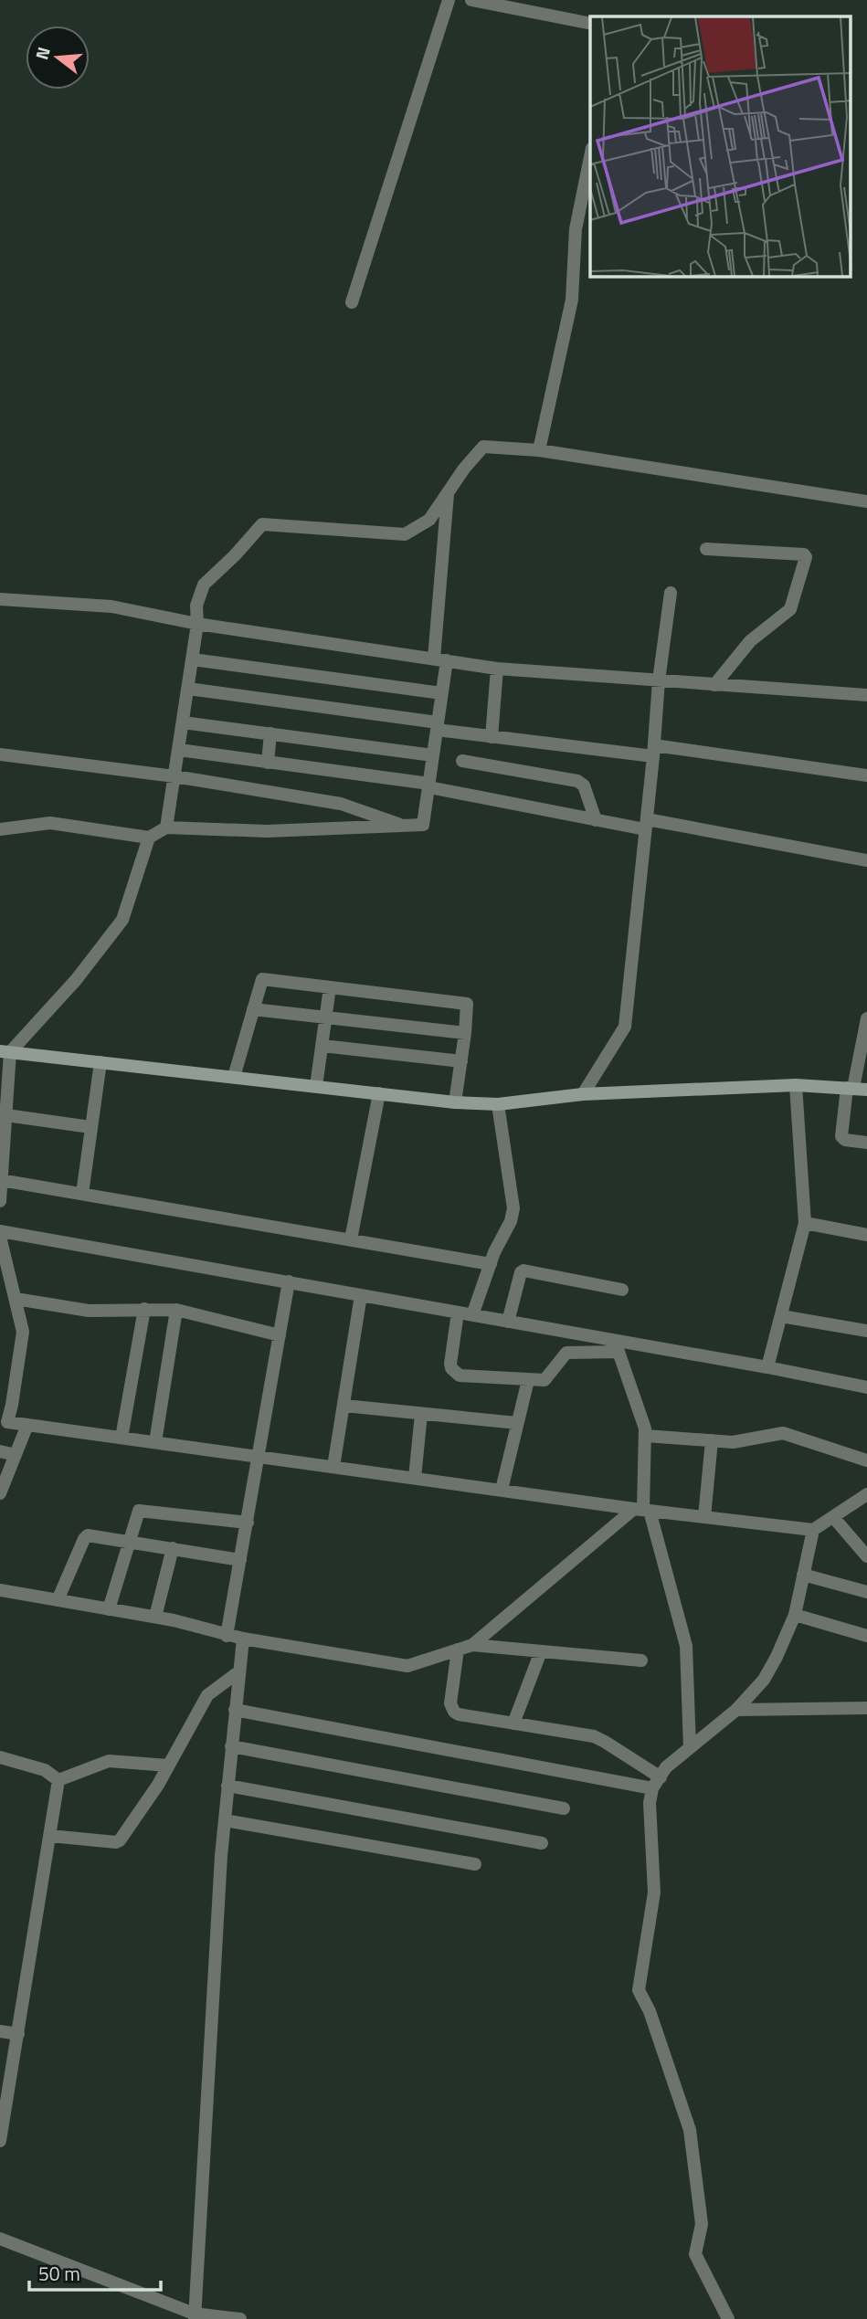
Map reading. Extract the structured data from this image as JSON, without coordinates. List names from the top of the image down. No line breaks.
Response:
{"scale_bar":"50 m","north":"left"}
